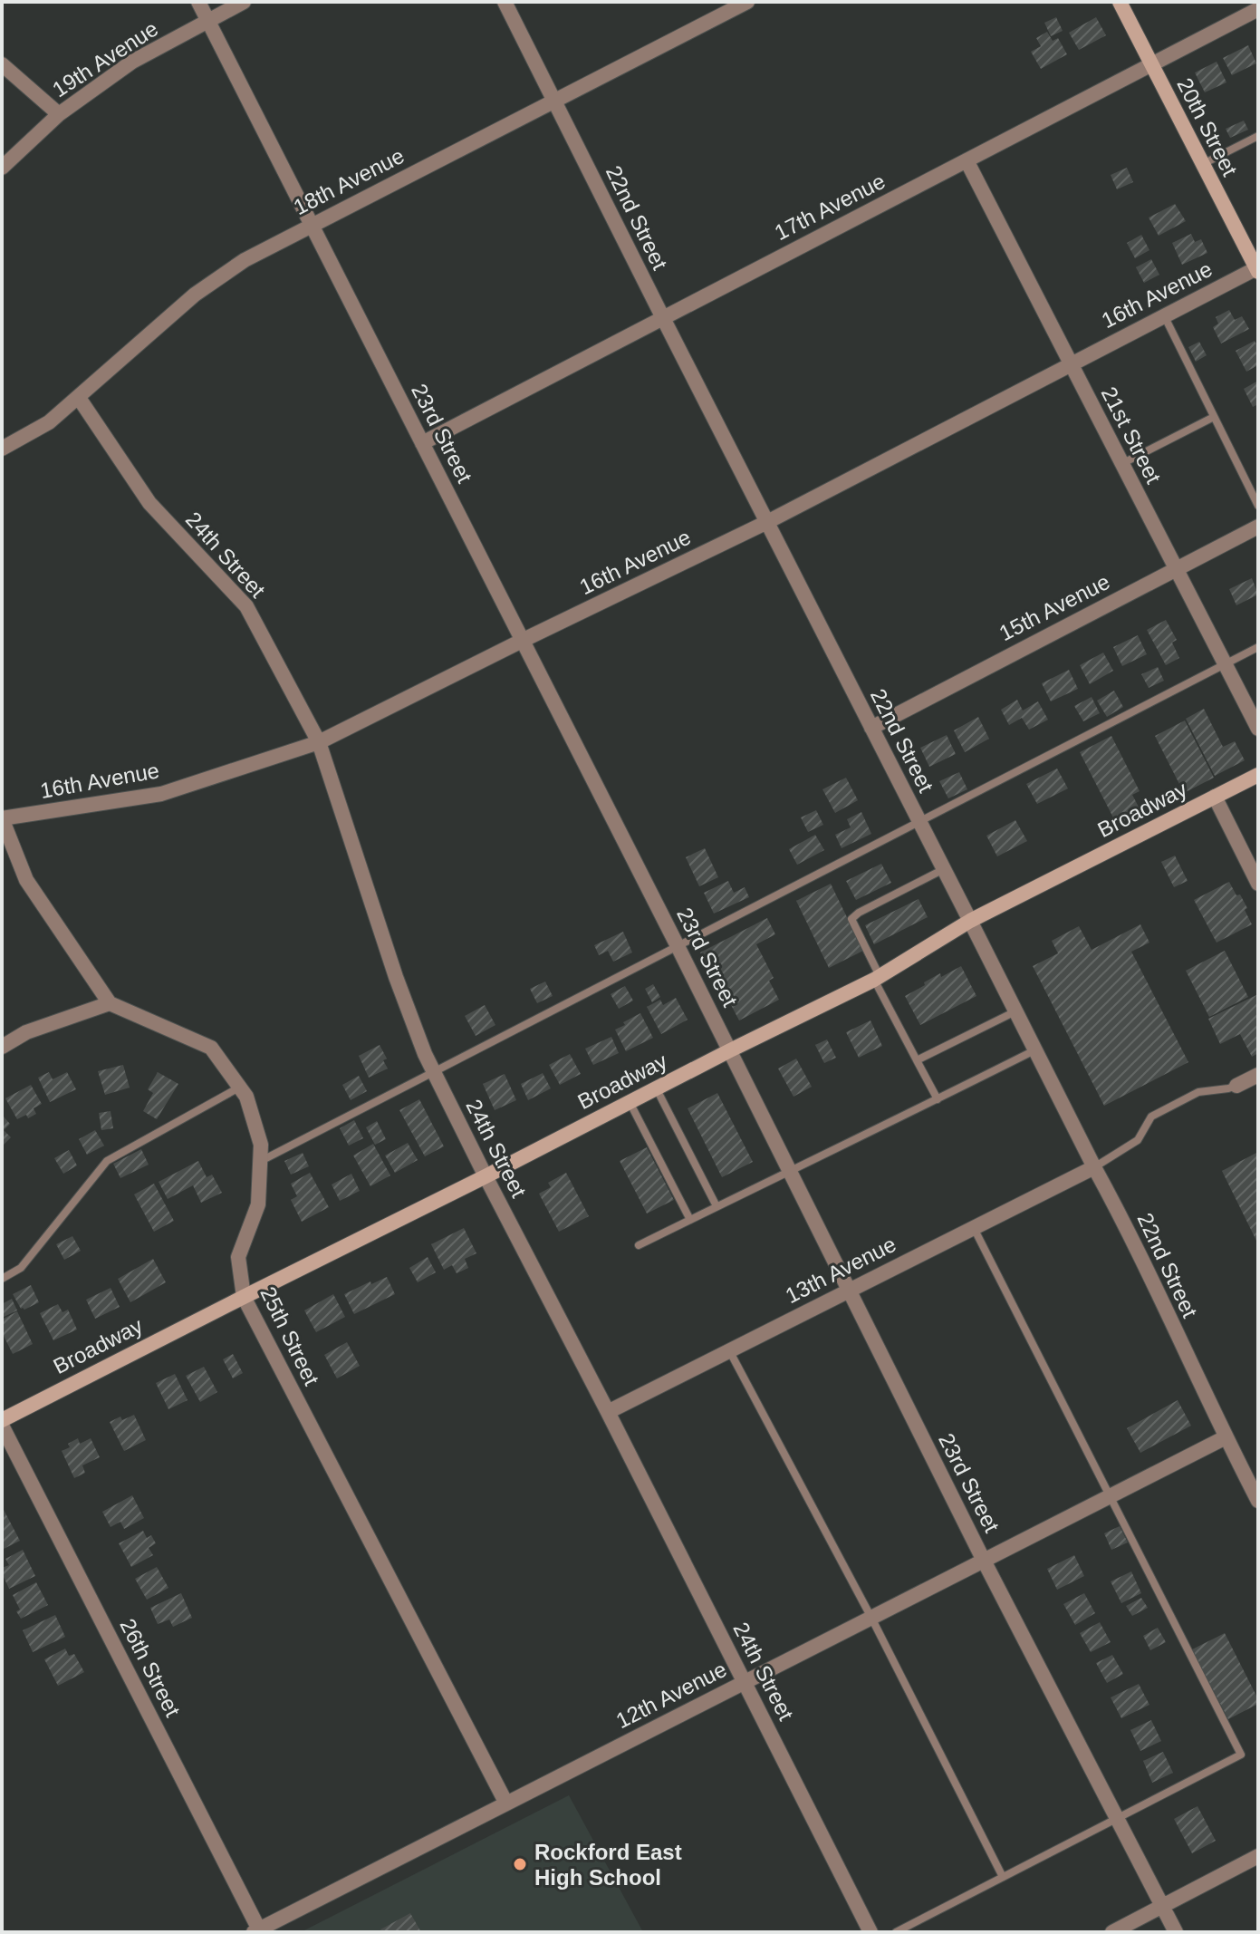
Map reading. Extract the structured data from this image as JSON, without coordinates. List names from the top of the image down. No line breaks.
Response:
{"streets":{"main road":["20th Street","Broadway"],"street":["19th Avenue","18th Avenue","17th Avenue","22nd Street","16th Avenue","23rd Street","21st Street","24th Street","15th Avenue","13th Avenue","25th Street","26th Street","12th Avenue"]},"crossings":[["19th Avenue","23rd Street"],["20th Street","17th Avenue"],["20th Street","16th Avenue"],["18th Avenue","22nd Street"],["18th Avenue","23rd Street"],["18th Avenue","24th Street"],["17th Avenue","22nd Street"],["17th Avenue","23rd Street"],["17th Avenue","21st Street"],["22nd Street","16th Avenue"],["22nd Street","15th Avenue"],["22nd Street","Broadway"],["22nd Street","13th Avenue"],["22nd Street","12th Avenue"],["16th Avenue","23rd Street"],["16th Avenue","21st Street"],["16th Avenue","24th Street"],["23rd Street","Broadway"],["23rd Street","13th Avenue"],["23rd Street","12th Avenue"],["21st Street","15th Avenue"],["24th Street","Broadway"],["24th Street","13th Avenue"],["24th Street","12th Avenue"],["Broadway","25th Street"],["25th Street","12th Avenue"],["26th Street","12th Avenue"]],"places":["Rockford East High School"]}
